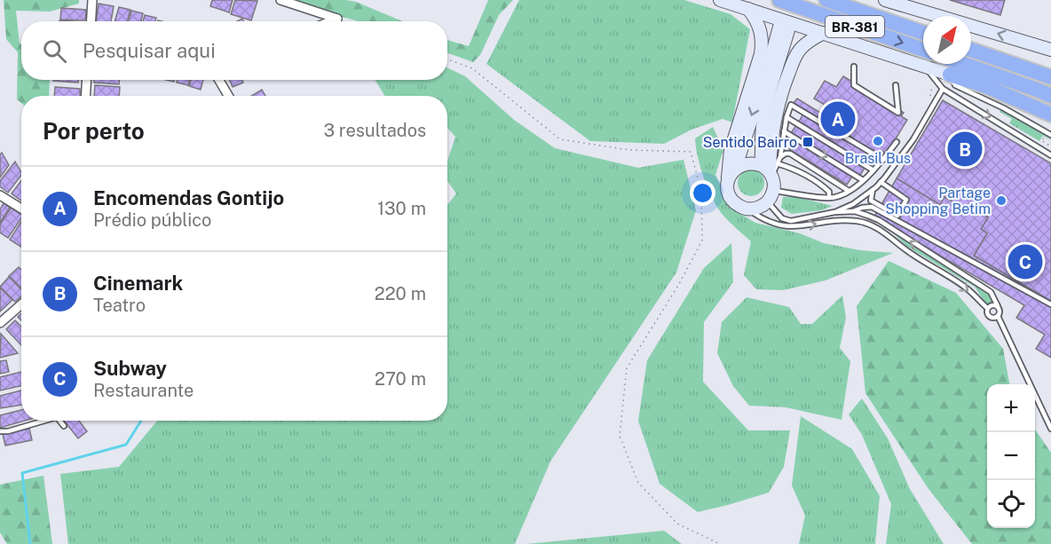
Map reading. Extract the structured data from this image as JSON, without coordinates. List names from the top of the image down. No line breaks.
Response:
{"streets":{"highway":["BR-381"]},"places":{"other":["Brasil Bus","Partage Shopping Betim"],"transit":["Sentido Bairro"]},"north":"top right","page":{"search":"Pesquisar aqui","heading":["Por perto","3 resultados"],"pins":["A","B","C"],"list":[{"mark":"A","name":"Encomendas Gontijo","note":"Prédio público","value":"130 m"},{"mark":"B","name":"Cinemark","note":"Teatro","value":"220 m"},{"mark":"C","name":"Subway","note":"Restaurante","value":"270 m"}],"map_buttons":["+","−"]}}
